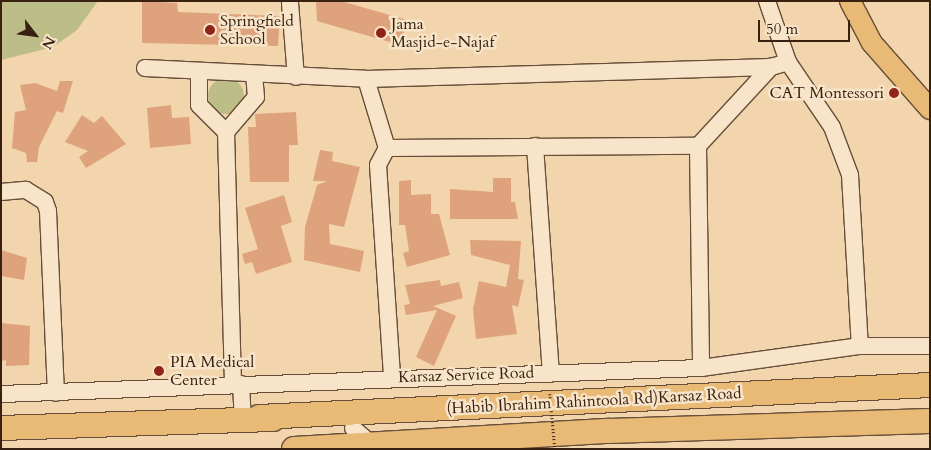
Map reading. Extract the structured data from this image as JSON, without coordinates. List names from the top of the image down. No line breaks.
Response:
{"streets":{"highway":["(Habib Ibrahim Rahintoola Rd)Karsaz Road"],"street":["Karsaz Service Road"]},"places":["Springfield School","Jama Masjid-e-Najaf","CAT Montessori","PIA Medical Center"],"scale_bar":"50 m","north":"bottom right"}
